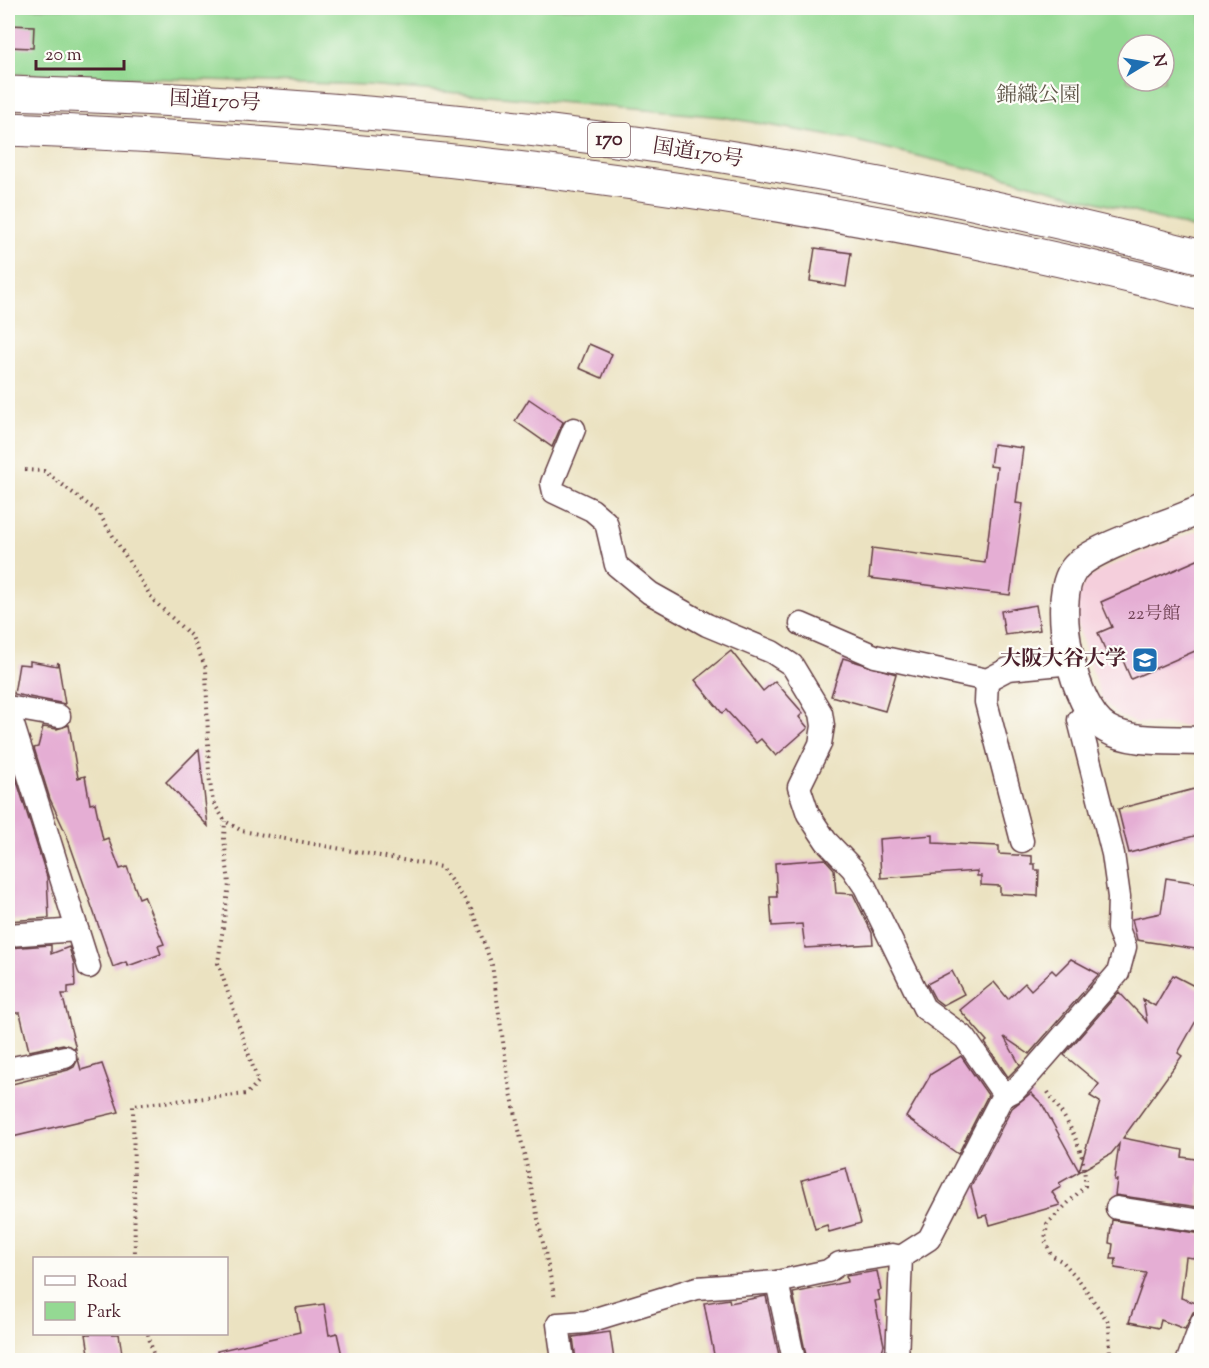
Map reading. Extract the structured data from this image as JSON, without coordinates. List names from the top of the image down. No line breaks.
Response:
{"streets":{"highway":["国道170号","170"]},"parks":["錦織公園"],"places":{"school or university":["大阪大谷大学"]},"house_numbers":["22号館"],"legend":["Road","Park"],"scale_bar":"20 m","north":"right"}
